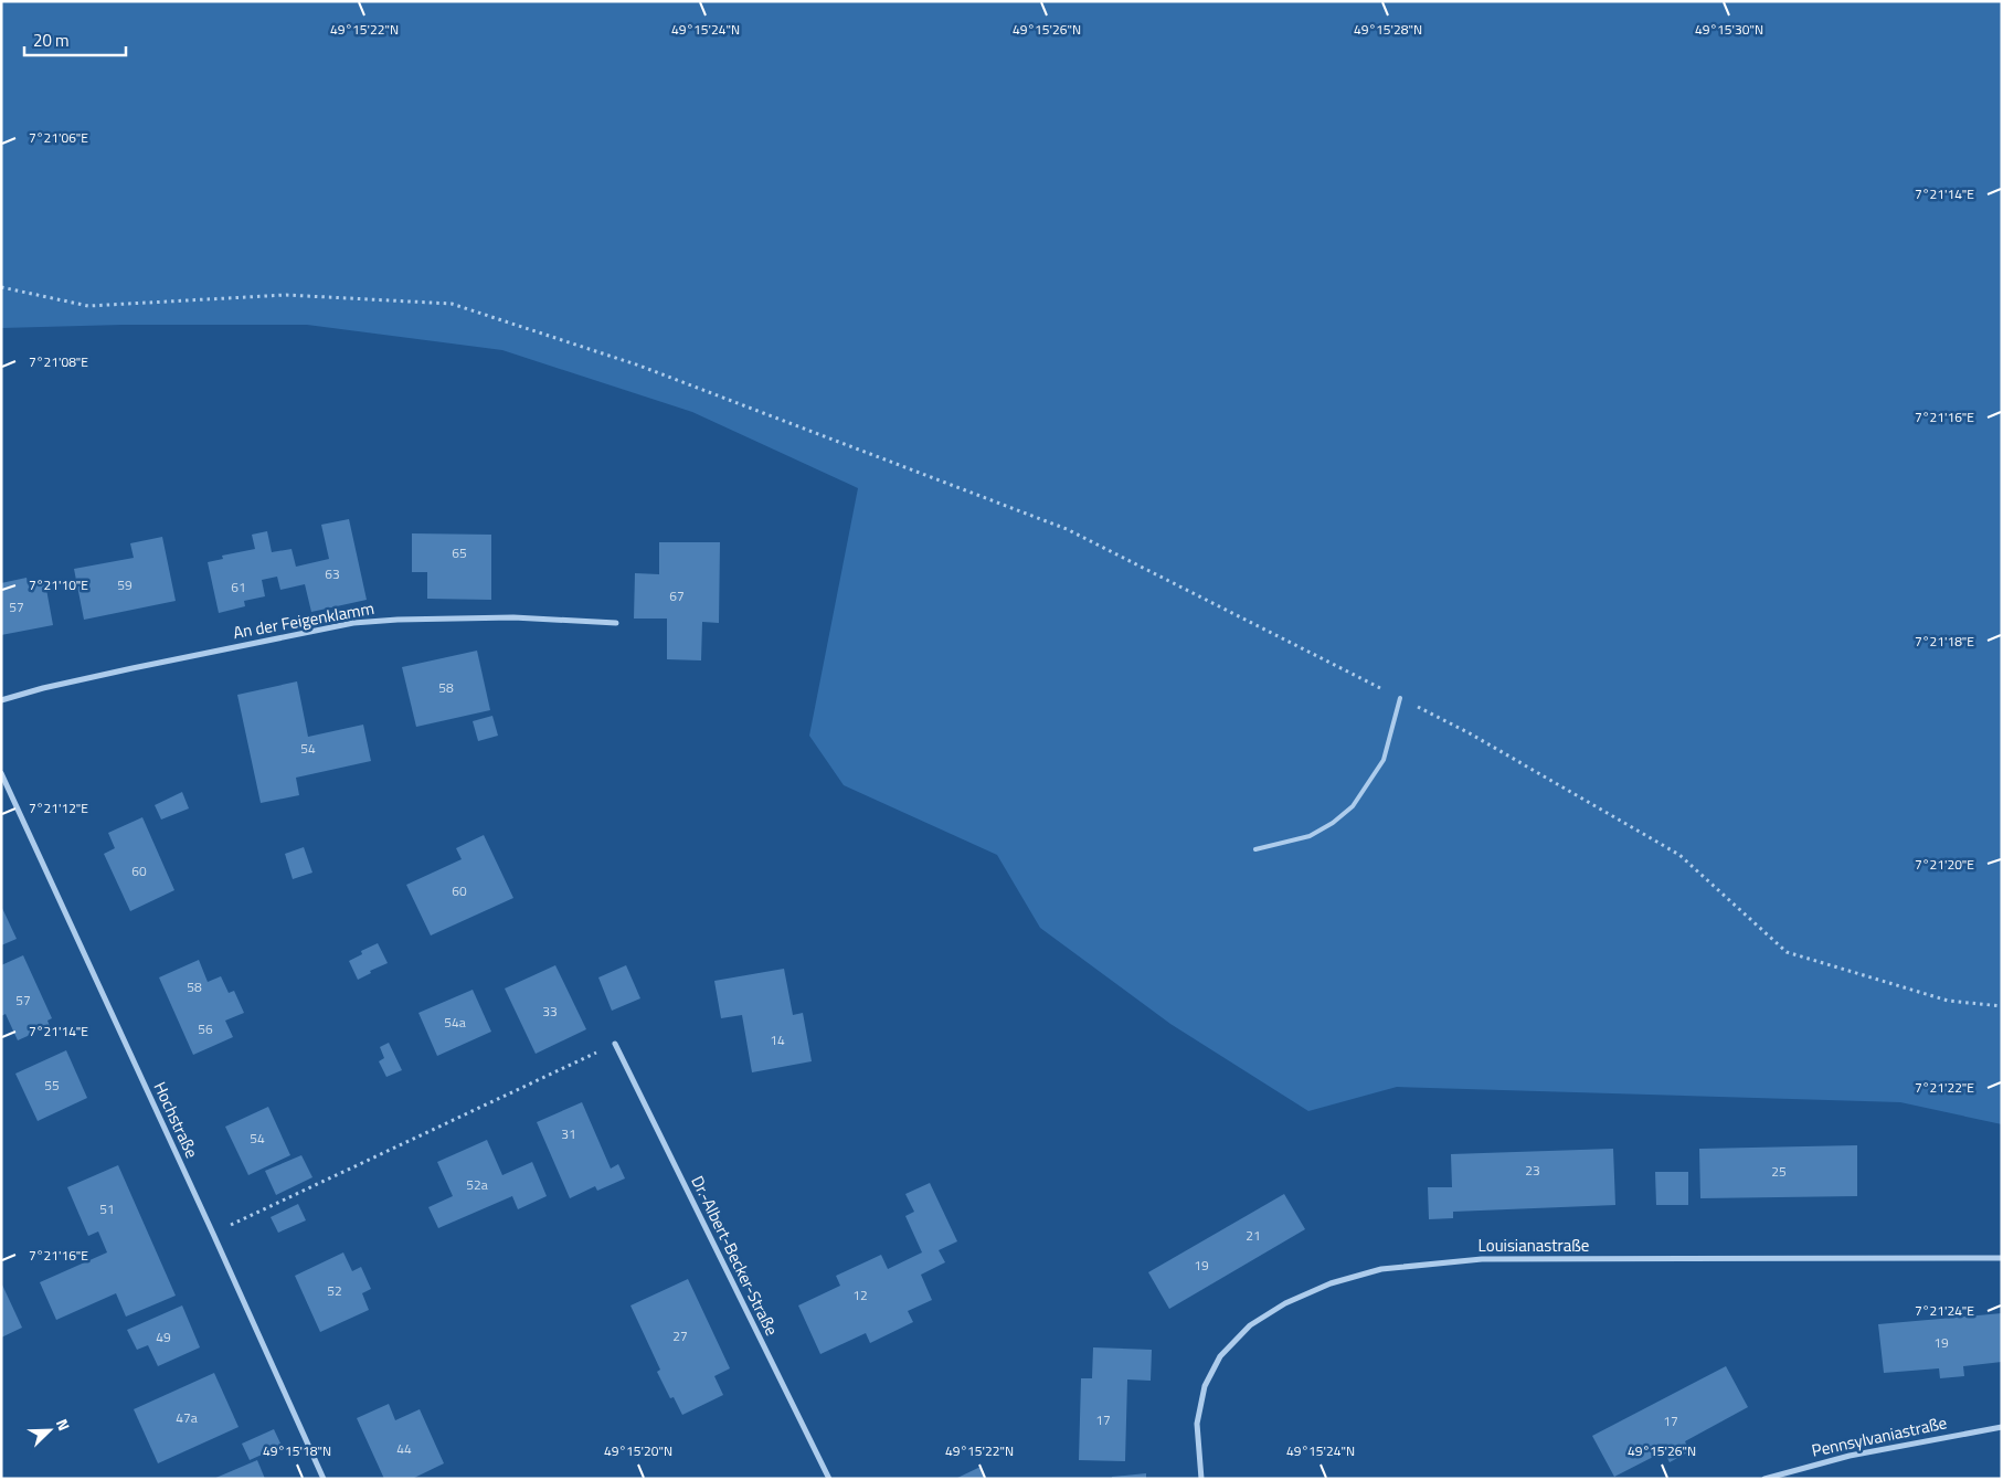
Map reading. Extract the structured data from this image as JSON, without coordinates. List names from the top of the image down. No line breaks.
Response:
{"streets":{"street":["An der Feigenklamm","Hochstraße","Louisianastraße","Dr.-Albert-Becker-Straße","Pennsylvaniastraße"]},"house_numbers":["65","63","59","61","67","57","58","54","60","60","58","57","33","54a","56","14","55","31","54","23","25","52a","51","21","19","52","12","27","49","19","47a","17","17","44"],"scale_bar":"20 m","north":"top right","coordinates":["49°15'22\"N","49°15'24\"N","49°15'26\"N","49°15'28\"N","49°15'30\"N","7°21'06\"E","7°21'14\"E","7°21'08\"E","7°21'16\"E","7°21'10\"E","7°21'18\"E","7°21'12\"E","7°21'20\"E","7°21'22\"E","7°21'24\"E","49°15'18\"N","49°15'20\"N"]}
